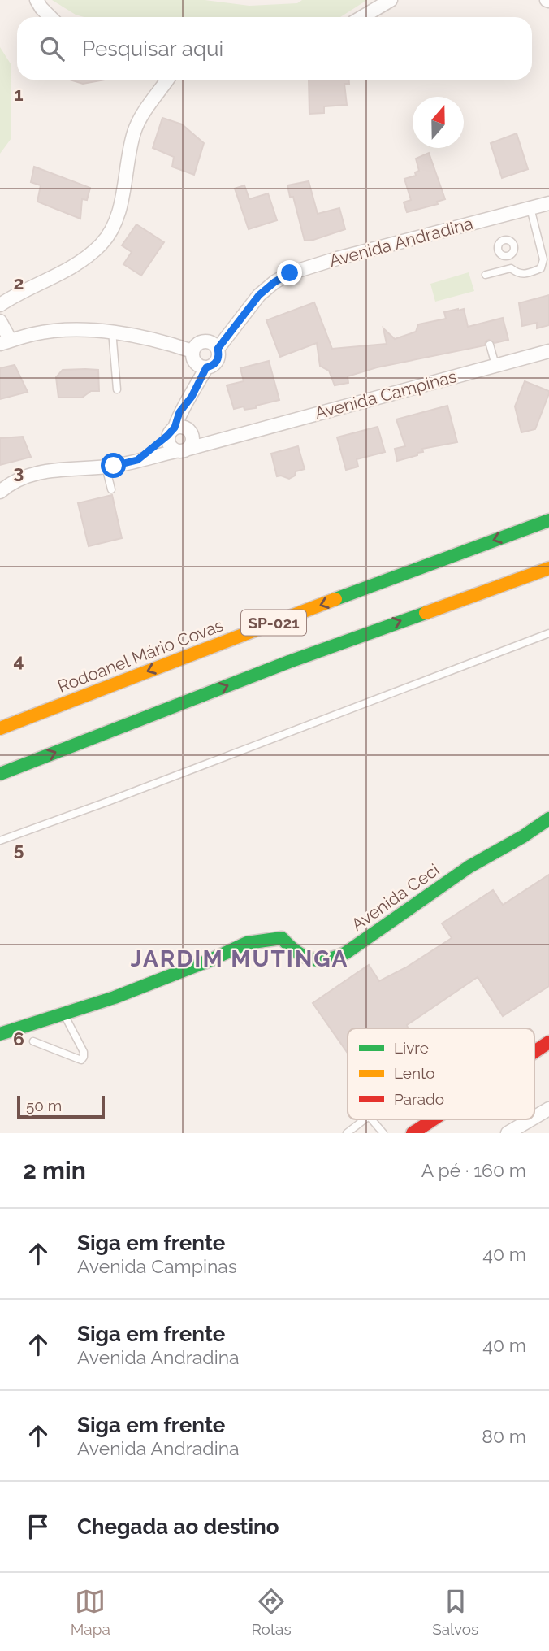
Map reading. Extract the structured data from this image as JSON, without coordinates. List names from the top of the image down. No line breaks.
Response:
{"streets":{"main road":["SP-021","Rodoanel Mário Covas","Avenida Ceci"],"street":["Avenida Andradina","Avenida Campinas"]},"districts":["JARDIM MUTINGA"],"legend":["Livre","Lento","Parado"],"scale_bar":"50 m","north":"top","page":{"search":"Pesquisar aqui","scale":"50 m","heading":["2 min","A pé · 160 m"],"list":[["Siga em frente","Avenida Campinas","40 m"],["Siga em frente","Avenida Andradina","40 m"],["Siga em frente","Avenida Andradina","80 m"],"Chegada ao destino"],"nav":["Mapa","Rotas","Salvos"]},"grid":{"rows":["1","2","3","4","5","6"]}}
